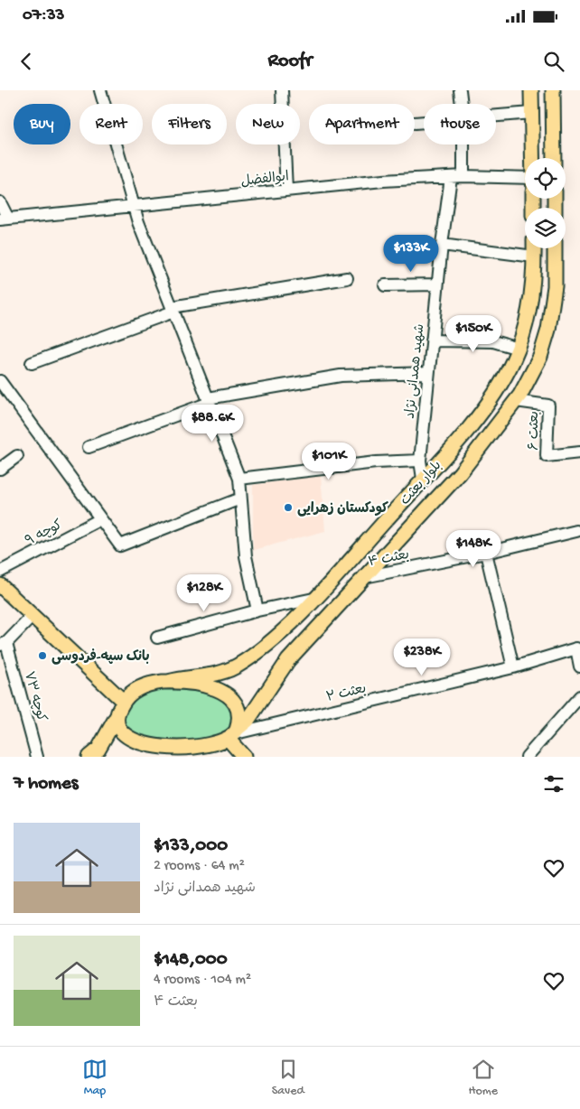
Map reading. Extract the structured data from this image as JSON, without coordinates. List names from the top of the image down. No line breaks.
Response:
{"streets":{"main road":["بلوار بعثت"],"street":["ابوالفضل","شهید همدانی نژاد","بعثت ۶","کوچه ۹","بعثت ۴","بعثت ۲","کوچه ۷۳"]},"crossings":[["ابوالفضل","شهید همدانی نژاد"],["شهید همدانی نژاد","بلوار بعثت"],["بعثت ۶","بلوار بعثت"],["بلوار بعثت","بعثت ۴"],["بلوار بعثت","بعثت ۲"]],"places":["کودکستان زهرایی","بانک سپه-فردوسی"],"page":{"status":"07:33","header":"Roofr","chip":["Buy","Rent","Filters","New","Apartment","House"],"price":["$133K","$150K","$88.6K","$101K","$148K","$128K","$238K"],"heading":"7 homes","list":[{"name":"$133,000","note":"2 rooms · 64 m² · شهید همدانی نژاد"},{"name":"$148,000","note":"4 rooms · 104 m² · بعثت ۴"}],"tabs":["Map","Saved","Home"]}}
